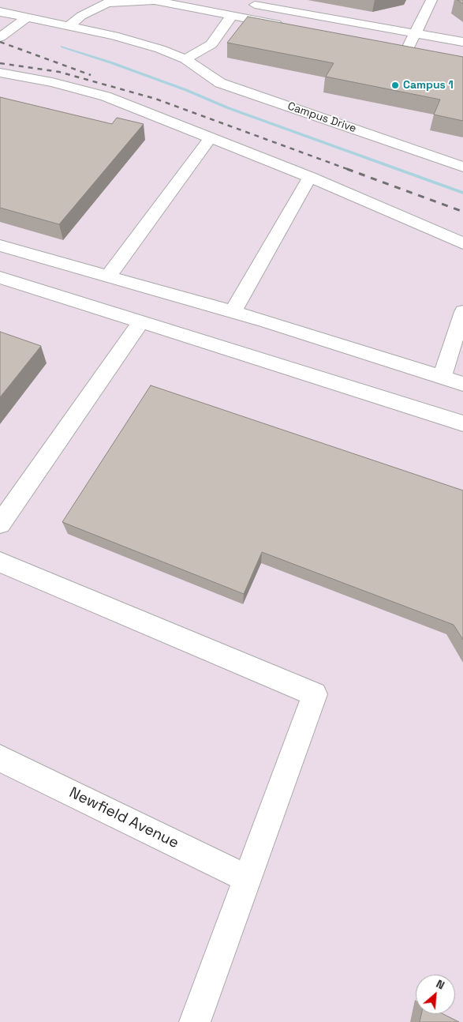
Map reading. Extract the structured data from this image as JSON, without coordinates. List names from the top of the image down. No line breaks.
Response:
{"streets":{"street":["Campus Drive","Newfield Avenue"]},"places":["Campus 1"],"north":"top right"}
